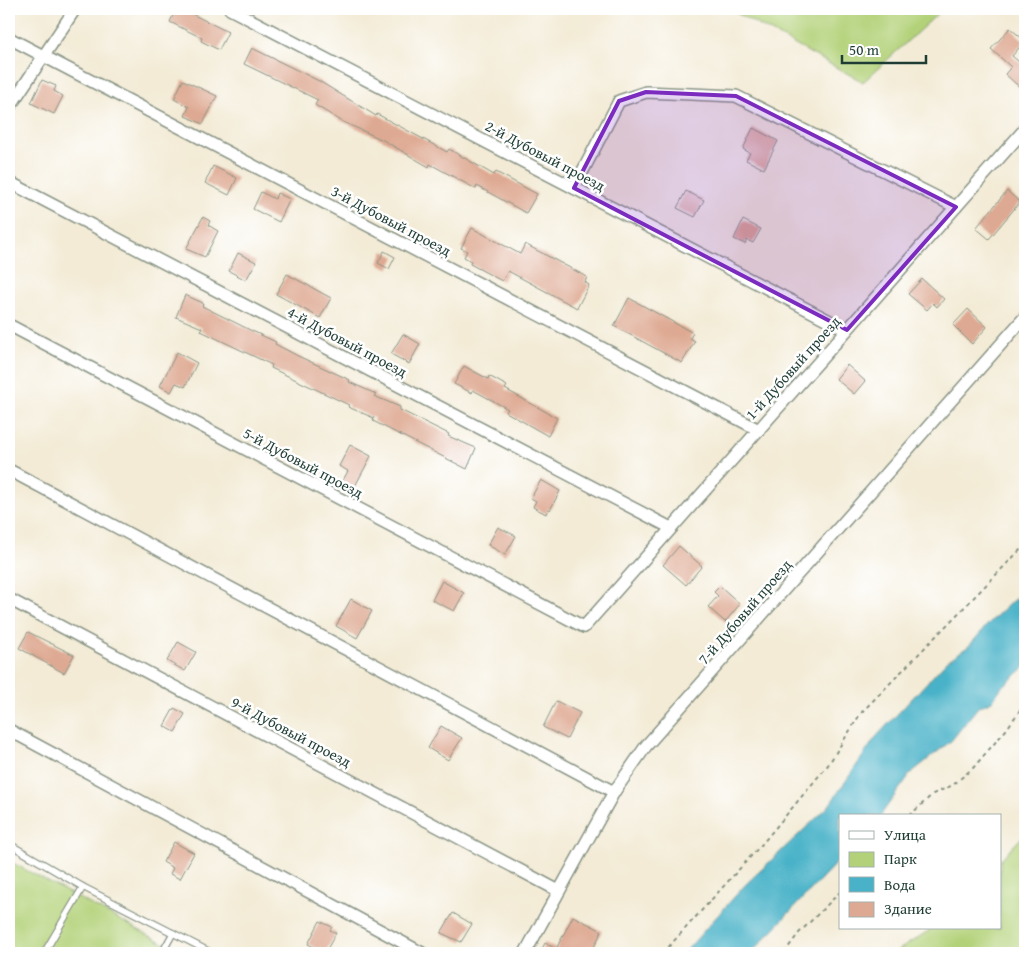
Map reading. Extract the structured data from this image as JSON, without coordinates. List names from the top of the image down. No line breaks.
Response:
{"streets":{"street":["2-й Дубовый проезд","3-й Дубовый проезд","4-й Дубовый проезд","1-й Дубовый проезд","5-й Дубовый проезд","7-й Дубовый проезд","9-й Дубовый проезд"]},"crossings":[["2-й Дубовый проезд","1-й Дубовый проезд"],["3-й Дубовый проезд","1-й Дубовый проезд"],["4-й Дубовый проезд","1-й Дубовый проезд"],["1-й Дубовый проезд","5-й Дубовый проезд"],["7-й Дубовый проезд","9-й Дубовый проезд"]],"legend":["Улица","Парк","Вода","Здание"],"scale_bar":"50 m"}
